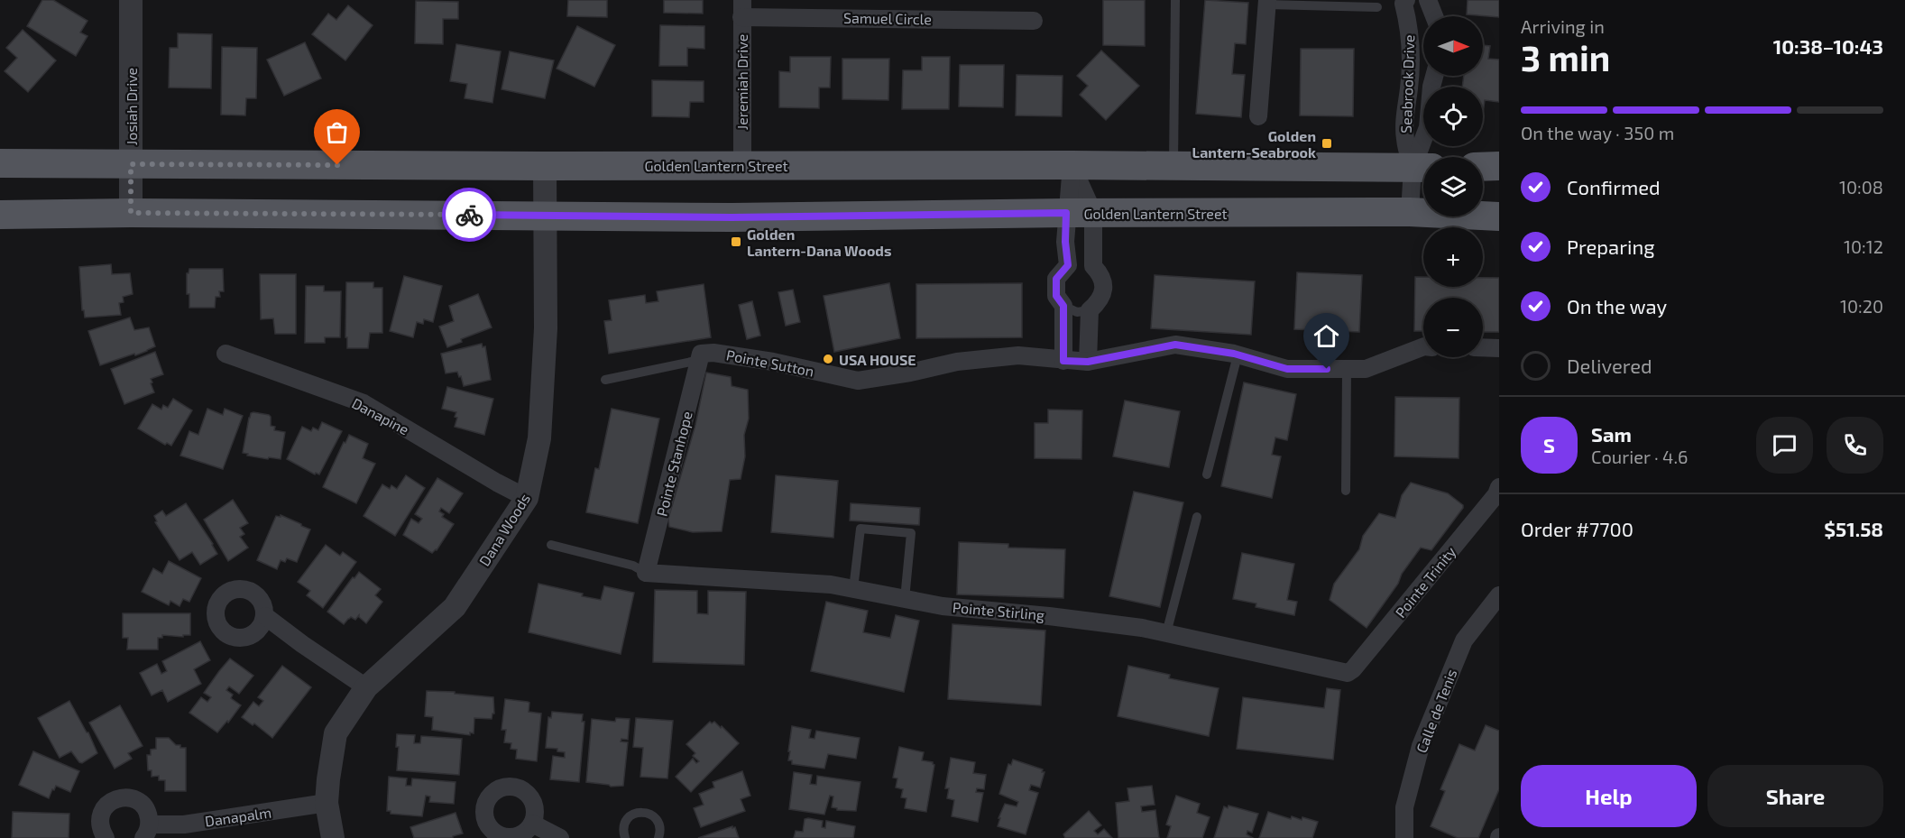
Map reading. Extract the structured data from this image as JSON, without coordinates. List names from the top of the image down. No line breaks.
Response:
{"streets":{"main road":["Golden Lantern Street"],"street":["Samuel Circle","Jeremiah Drive","Seabrook Drive","Josiah Drive","Pointe Sutton","Danapine","Pointe Stanhope","Dana Woods","Pointe Trinity","Pointe Stirling","Calle de Tenis","Danapalm"]},"crossings":[["Samuel Circle","Jeremiah Drive"],["Jeremiah Drive","Golden Lantern Street"],["Seabrook Drive","Golden Lantern Street"],["Josiah Drive","Golden Lantern Street"],["Golden Lantern Street","Dana Woods"],["Pointe Sutton","Pointe Stanhope"],["Danapine","Dana Woods"],["Pointe Stanhope","Pointe Stirling"],["Dana Woods","Danapalm"],["Pointe Trinity","Pointe Stirling"]],"places":{"transit":["Golden Lantern-Seabrook","Golden Lantern-Dana Woods"],"other":["USA HOUSE"]},"north":"right","page":{"heading":["3 min","Arriving in","10:38–10:43"],"panel":["Sam","Courier · 4.6","Order #7700","$51.58"],"map_buttons":["+","−"],"bar":"On the way · 350 m","list":[["Confirmed","10:08"],["Preparing","10:12"],["On the way","10:20"],"Delivered"],"round":"S","buttons":["Help","Share"]}}
